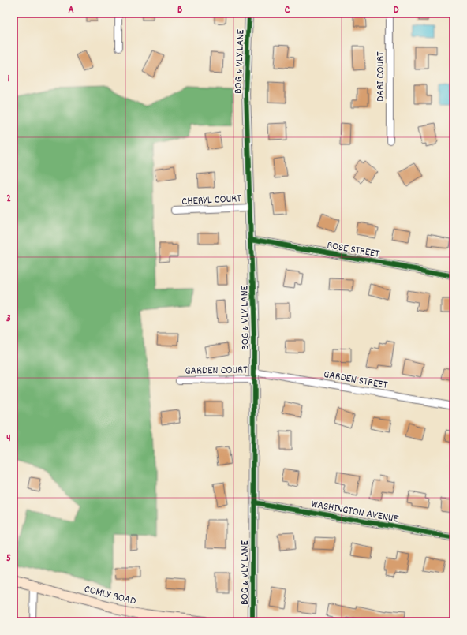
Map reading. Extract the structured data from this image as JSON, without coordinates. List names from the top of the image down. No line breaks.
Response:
{"streets":{"main road":["COMLY ROAD"],"street":["BOG & VLY LANE","DARI COURT","CHERYL COURT","ROSE STREET","GARDEN COURT","GARDEN STREET","WASHINGTON AVENUE"]},"crossings":[["BOG & VLY LANE","CHERYL COURT"],["BOG & VLY LANE","ROSE STREET"],["BOG & VLY LANE","GARDEN COURT"],["BOG & VLY LANE","GARDEN STREET"],["BOG & VLY LANE","WASHINGTON AVENUE"],["GARDEN COURT","GARDEN STREET"]],"grid":{"columns":["A","B","C","D"],"rows":["1","2","3","4","5"]}}
